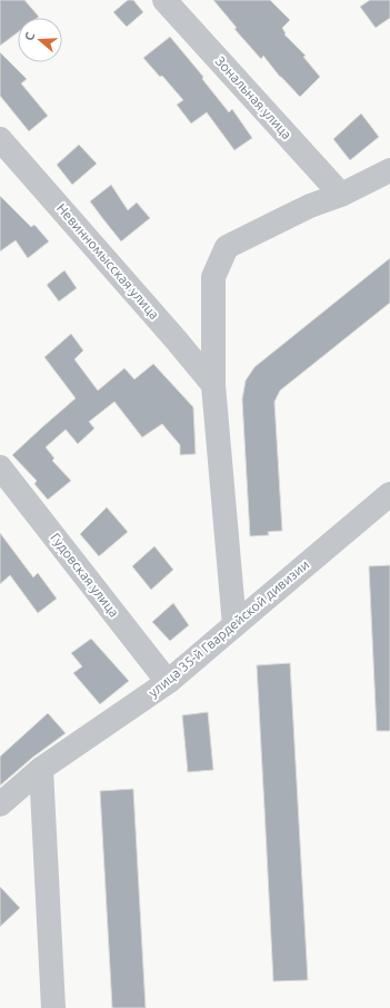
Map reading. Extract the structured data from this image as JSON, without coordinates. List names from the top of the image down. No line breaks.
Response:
{"streets":{"street":["Зональная улица","Невинномысская улица","Гудовская улица","улица 35-й Гвардейской дивизии"]},"crossings":[["Гудовская улица","улица 35-й Гвардейской дивизии"]],"north":"left"}
